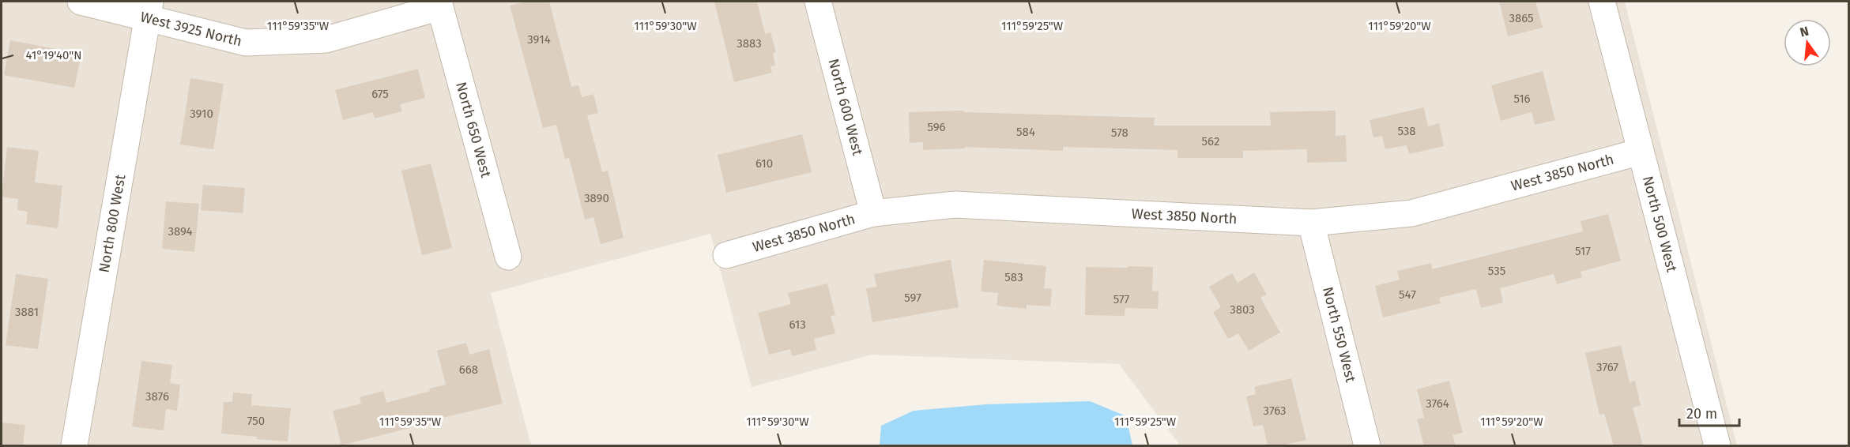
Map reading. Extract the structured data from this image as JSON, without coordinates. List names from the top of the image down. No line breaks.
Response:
{"streets":{"street":["West 3925 North","North 600 West","North 650 West","West 3850 North","North 800 West","North 500 West","North 550 West"]},"crossings":[["West 3925 North","North 650 West"],["West 3925 North","North 800 West"],["North 600 West","West 3850 North"],["West 3850 North","North 500 West"],["West 3850 North","North 550 West"]],"house_numbers":["3865","3914","3883","675","516","3910","596","538","584","578","562","610","3890","3894","517","535","583","547","597","577","3803","3881","613","3767","668","3876","3764","3763","750"],"scale_bar":"20 m","north":"top","coordinates":["111°59'25\"W","111°59'35\"W","111°59'30\"W","111°59'20\"W","41°19'40\"N"]}
